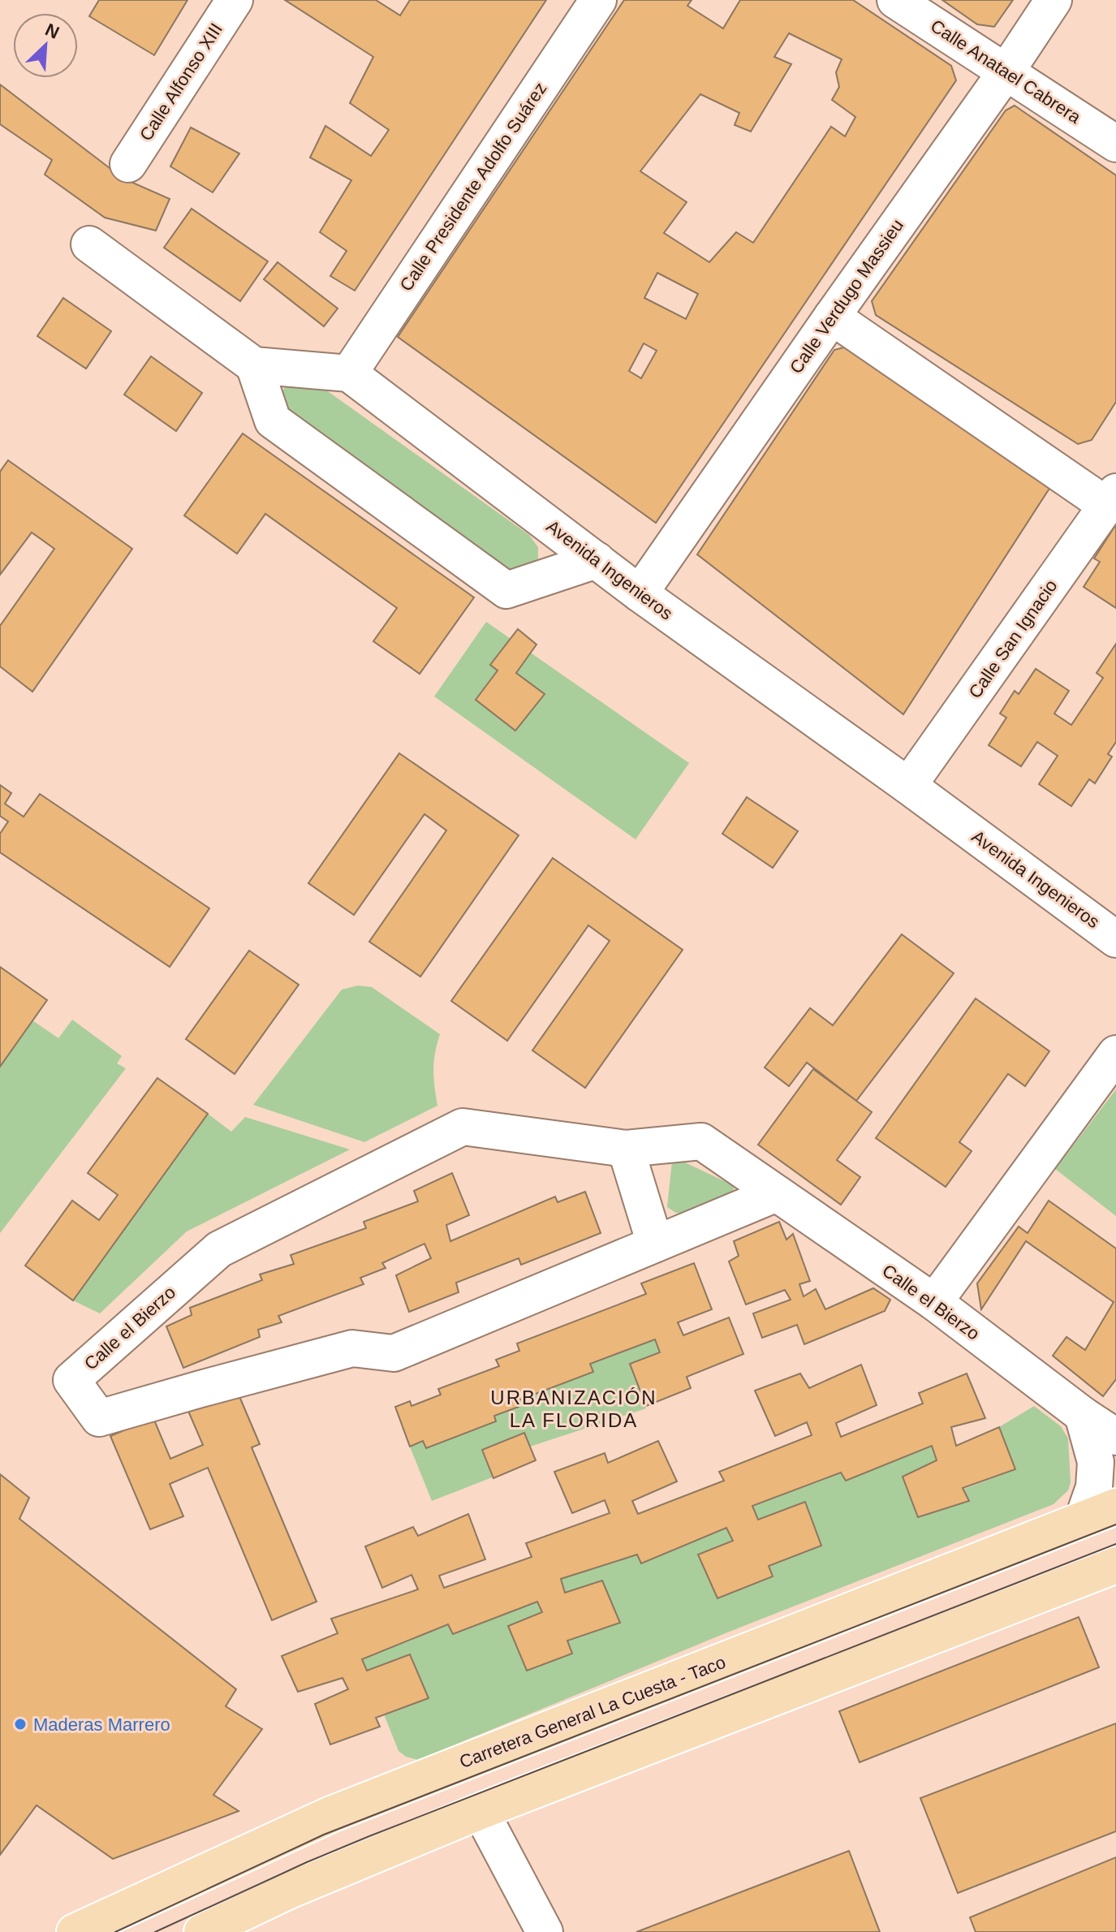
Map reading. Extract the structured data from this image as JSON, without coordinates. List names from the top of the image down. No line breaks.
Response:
{"streets":{"main road":["Carretera General La Cuesta - Taco"],"street":["Calle Anatael Cabrera","Calle Alfonso XIII","Calle Presidente Adolfo Suárez","Calle Verdugo Massieu","Avenida Ingenieros","Calle San Ignacio","Calle el Bierzo"]},"crossings":[["Calle Anatael Cabrera","Calle Verdugo Massieu"],["Calle Presidente Adolfo Suárez","Avenida Ingenieros"],["Calle Verdugo Massieu","Avenida Ingenieros"],["Avenida Ingenieros","Calle San Ignacio"]],"districts":["URBANIZACIÓN LA FLORIDA"],"places":["Maderas Marrero"],"north":"top right"}
